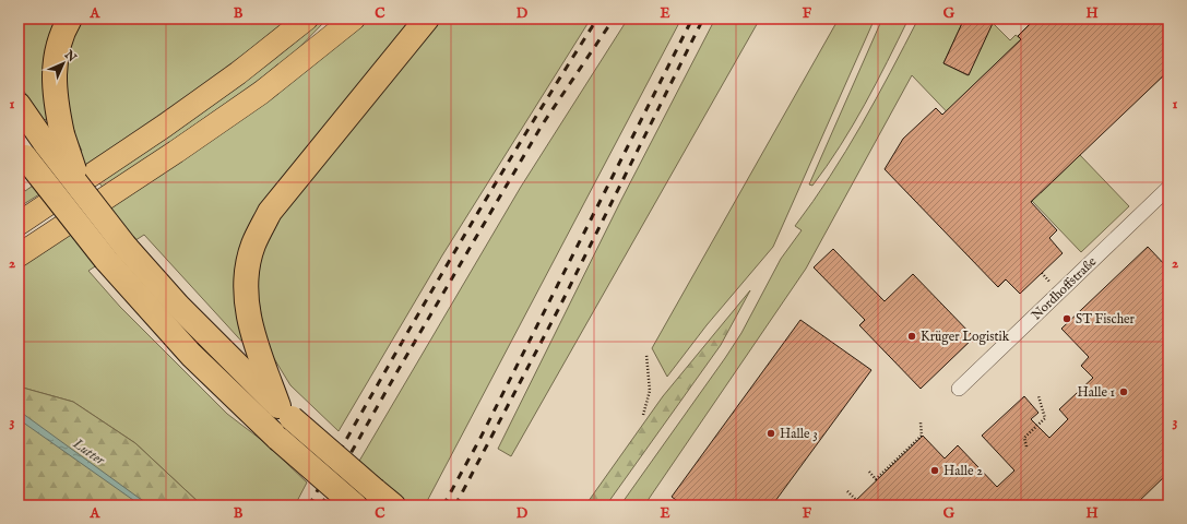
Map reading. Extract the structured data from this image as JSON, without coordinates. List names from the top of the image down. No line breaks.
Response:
{"streets":{"street":["Nordhoffstraße"]},"water":["Lutter"],"places":["ST Fischer","Krüger Logistik","Halle 1","Halle 3","Halle 2"],"north":"top right","grid":{"columns":["A","B","C","D","E","F","G","H"],"rows":["1","2","3"]}}
